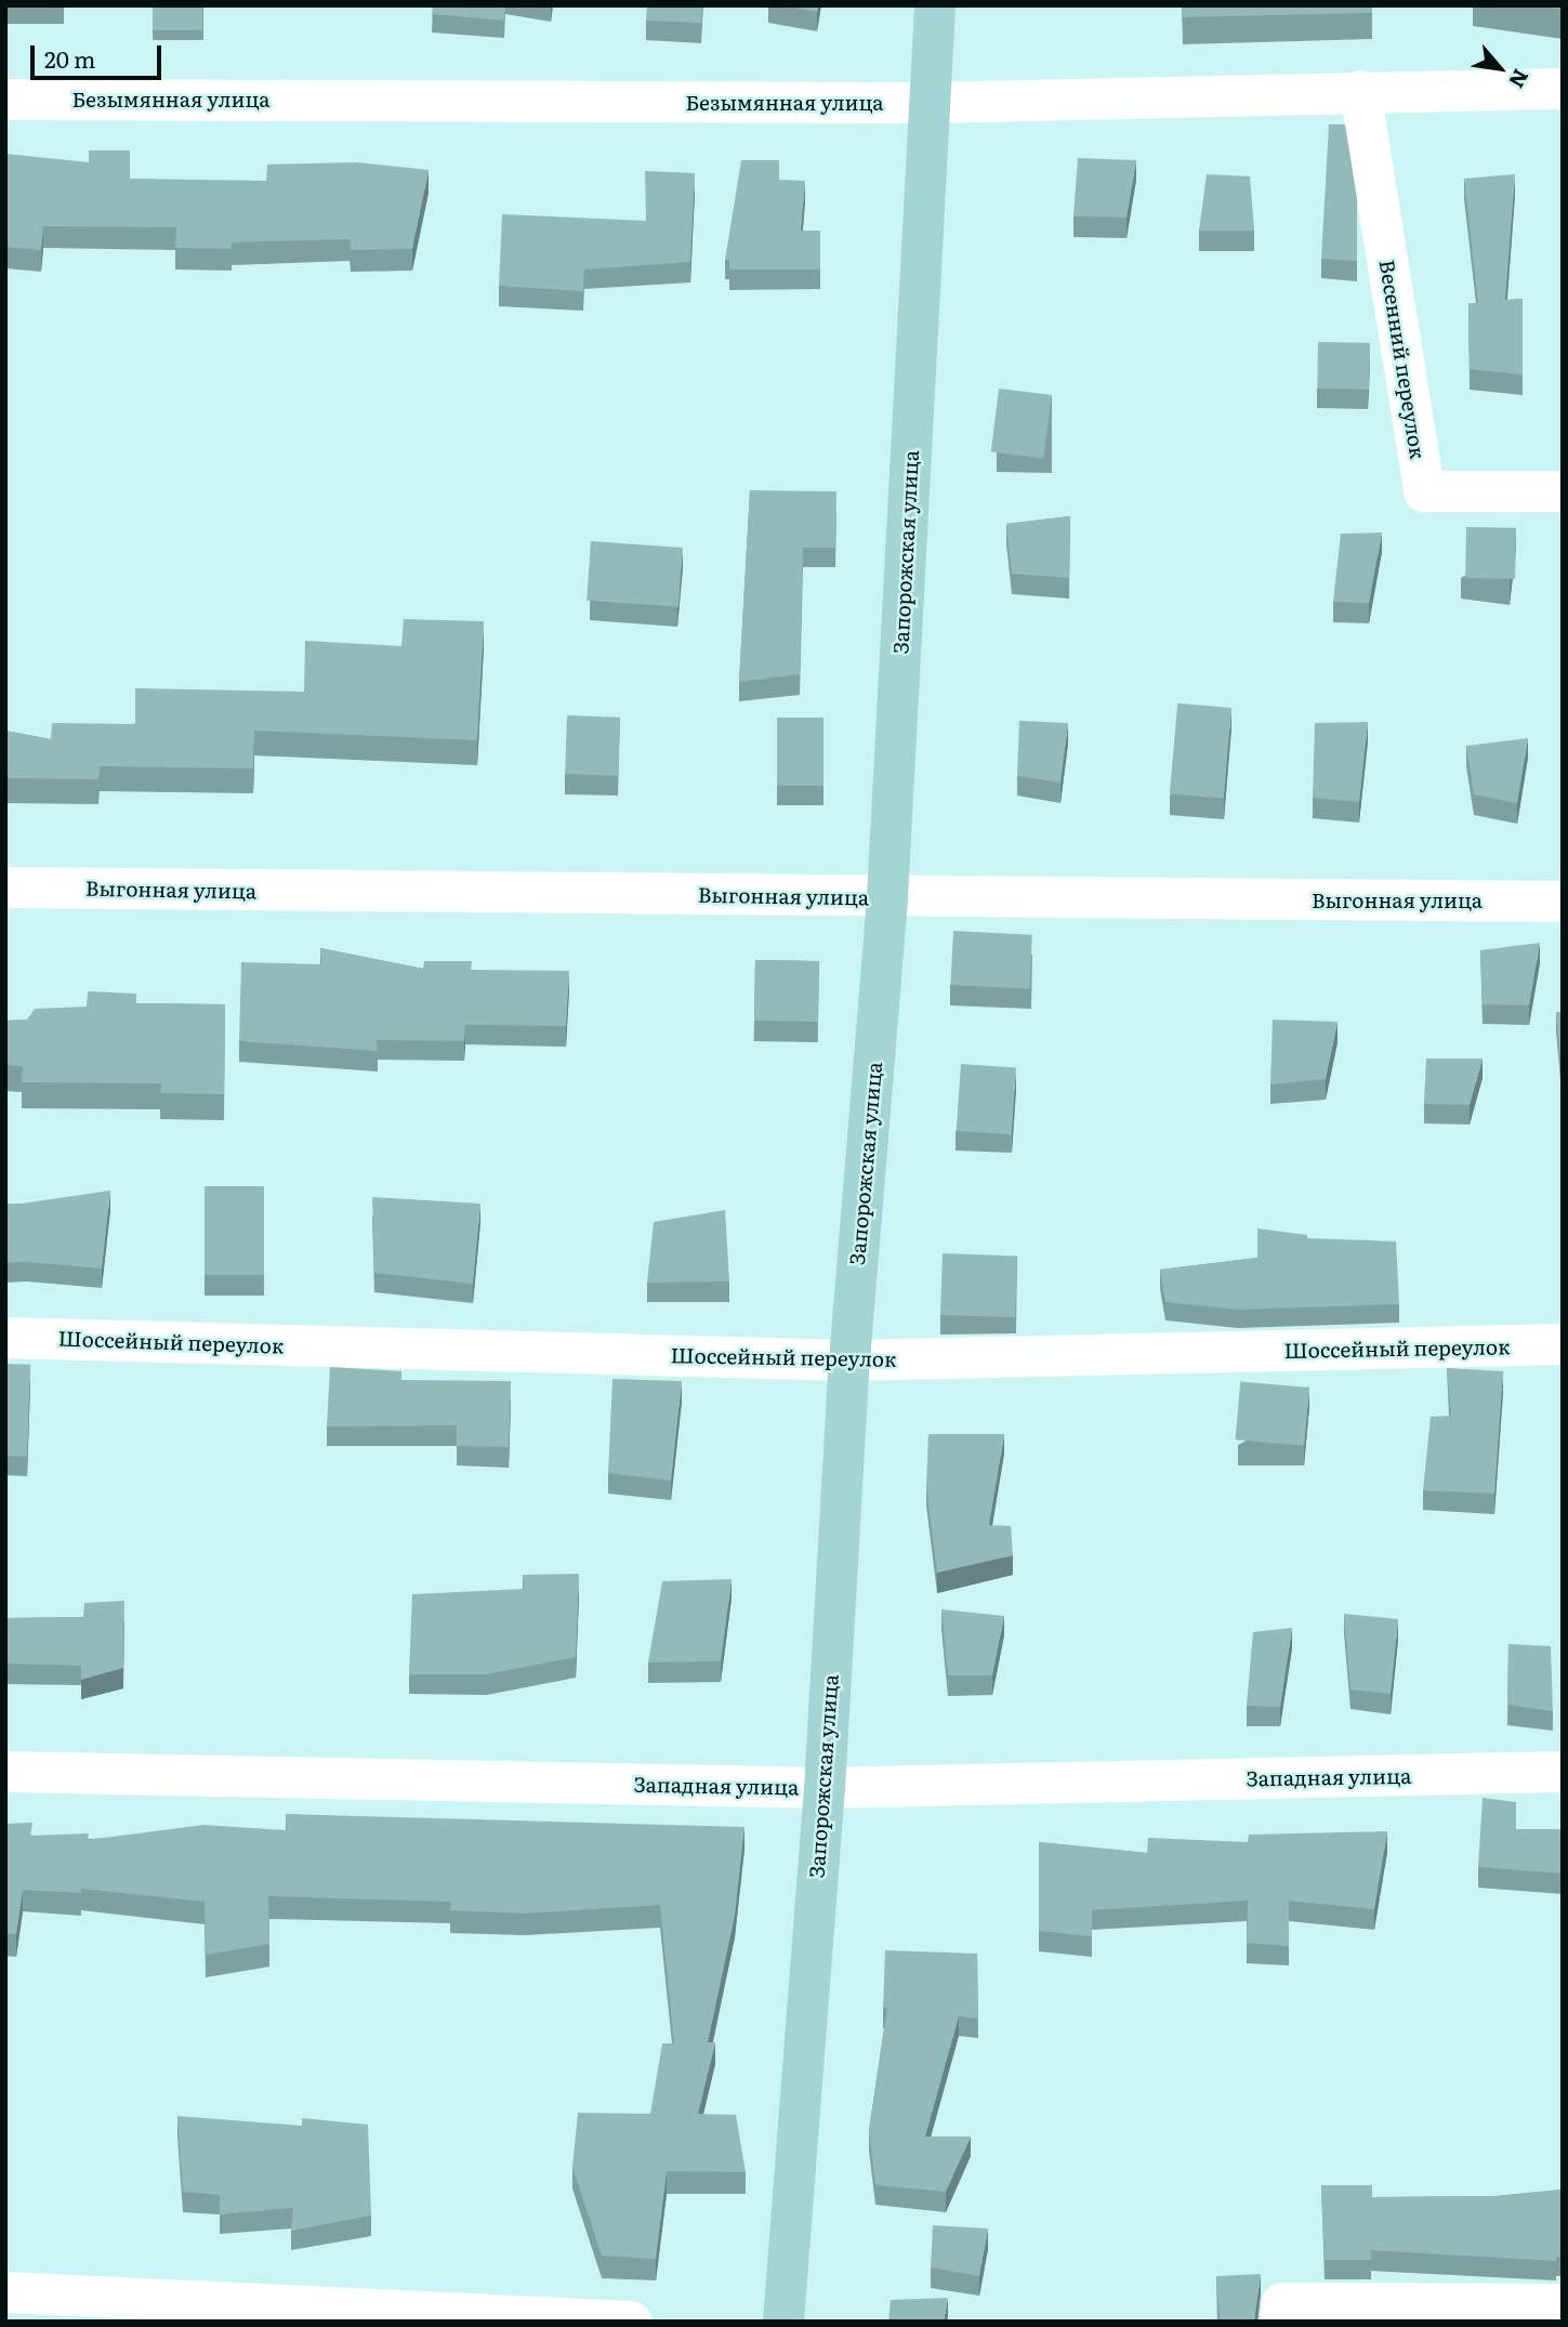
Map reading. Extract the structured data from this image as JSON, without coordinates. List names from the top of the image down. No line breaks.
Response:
{"streets":{"street":["Безымянная улица","Весенний переулок","Запорожская улица","Выгонная улица","Шоссейный переулок","Западная улица"]},"crossings":[["Безымянная улица","Весенний переулок"],["Безымянная улица","Запорожская улица"],["Запорожская улица","Выгонная улица"],["Запорожская улица","Шоссейный переулок"],["Запорожская улица","Западная улица"]],"scale_bar":"20 m","north":"bottom right"}
